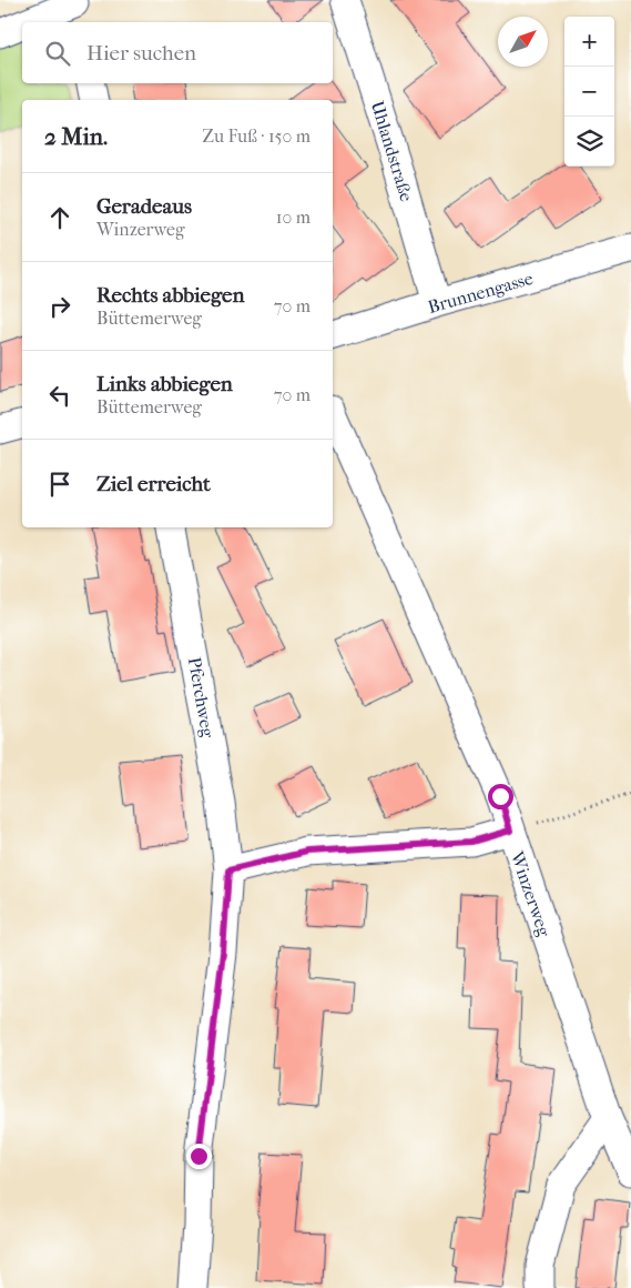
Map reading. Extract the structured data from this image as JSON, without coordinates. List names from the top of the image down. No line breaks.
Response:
{"streets":{"street":["Uhlandstraße","Brunnengasse","Pferchweg","Winzerweg"]},"crossings":[["Uhlandstraße","Brunnengasse"]],"north":"top right","page":{"map_buttons":["+","−"],"search":"Hier suchen","heading":["2 Min.","Zu Fuß · 150 m"],"list":[["Geradeaus","Winzerweg","10 m"],["Rechts abbiegen","Büttemerweg","70 m"],["Links abbiegen","Büttemerweg","70 m"],"Ziel erreicht"]}}
